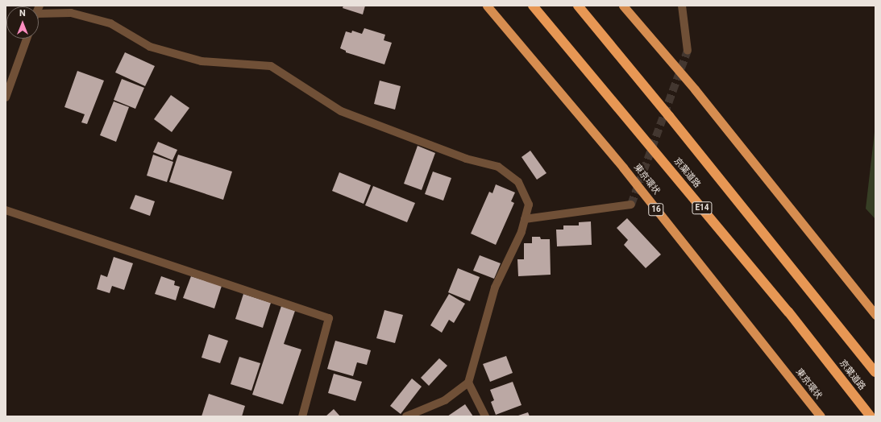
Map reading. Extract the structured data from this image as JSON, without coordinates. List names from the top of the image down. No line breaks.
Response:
{"streets":{"highway":["京葉道路","東京環状","E14","16"]},"north":"top"}
